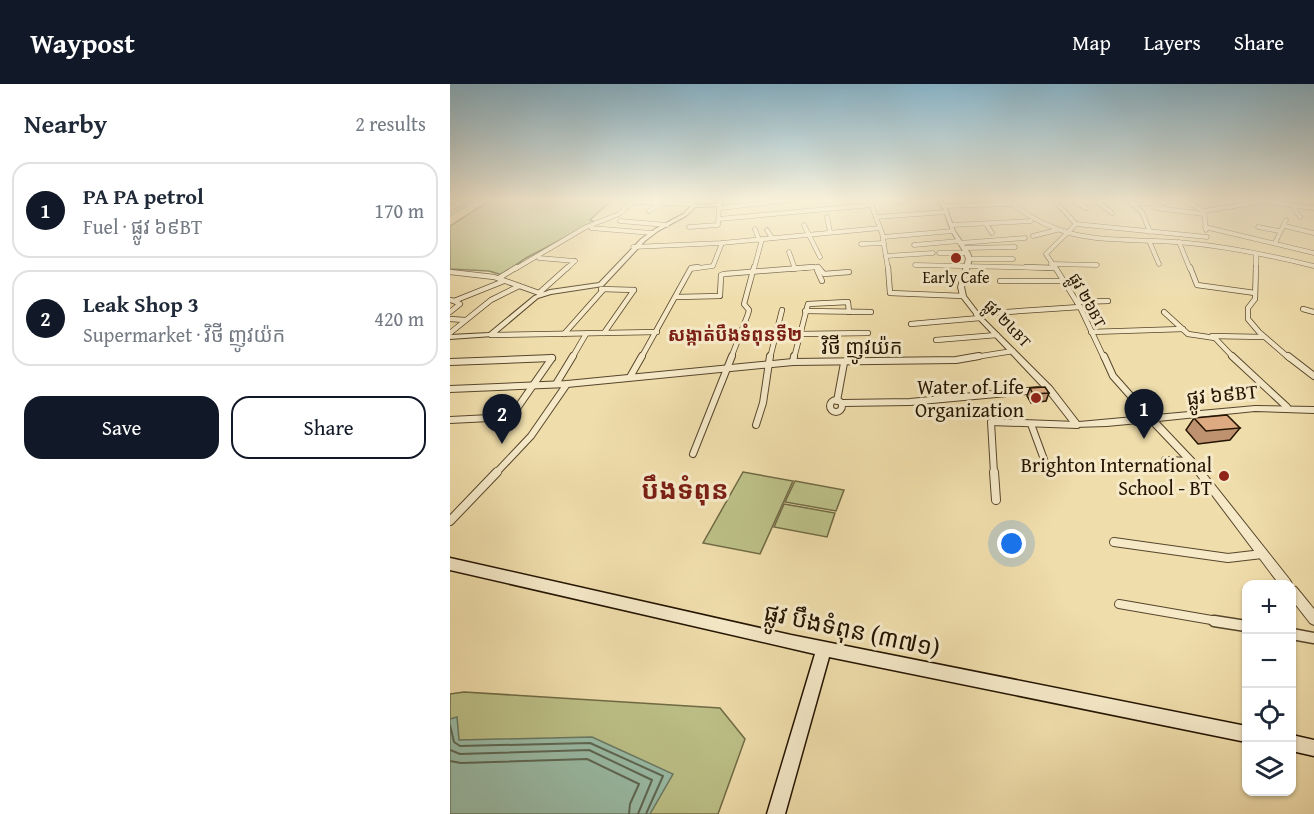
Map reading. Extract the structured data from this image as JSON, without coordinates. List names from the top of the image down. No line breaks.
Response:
{"streets":{"main road":["ផ្លូវ បឹងទំពុន (៣៧១)"],"street":["ផ្លូវ ២៦BT","ផ្លូវ ២៤BT","វិថី ញូវយ៉ក","ផ្លូវ ៦៩BT"]},"crossings":[["ផ្លូវ ២៦BT","ផ្លូវ ៦៩BT"],["ផ្លូវ ២៤BT","វិថី ញូវយ៉ក"],["ផ្លូវ ២៤BT","ផ្លូវ ៦៩BT"]],"districts":["សង្កាត់បឹងទំពុនទី២","បឹងទំពុន"],"places":["Early Cafe","Water of Life Organization","Brighton International School - BT"],"page":{"header":"Waypost","nav":["Map","Layers","Share"],"heading":["Nearby","2 results"],"list":[{"mark":"1","name":"PA PA petrol","note":"Fuel · ផ្លូវ ៦៩BT","value":"170 m"},{"mark":"2","name":"Leak Shop 3","note":"Supermarket · វិថី ញូវយ៉ក","value":"420 m"}],"buttons":["Save","Share"],"pins":["1","2"],"map_buttons":["+","−"]}}
